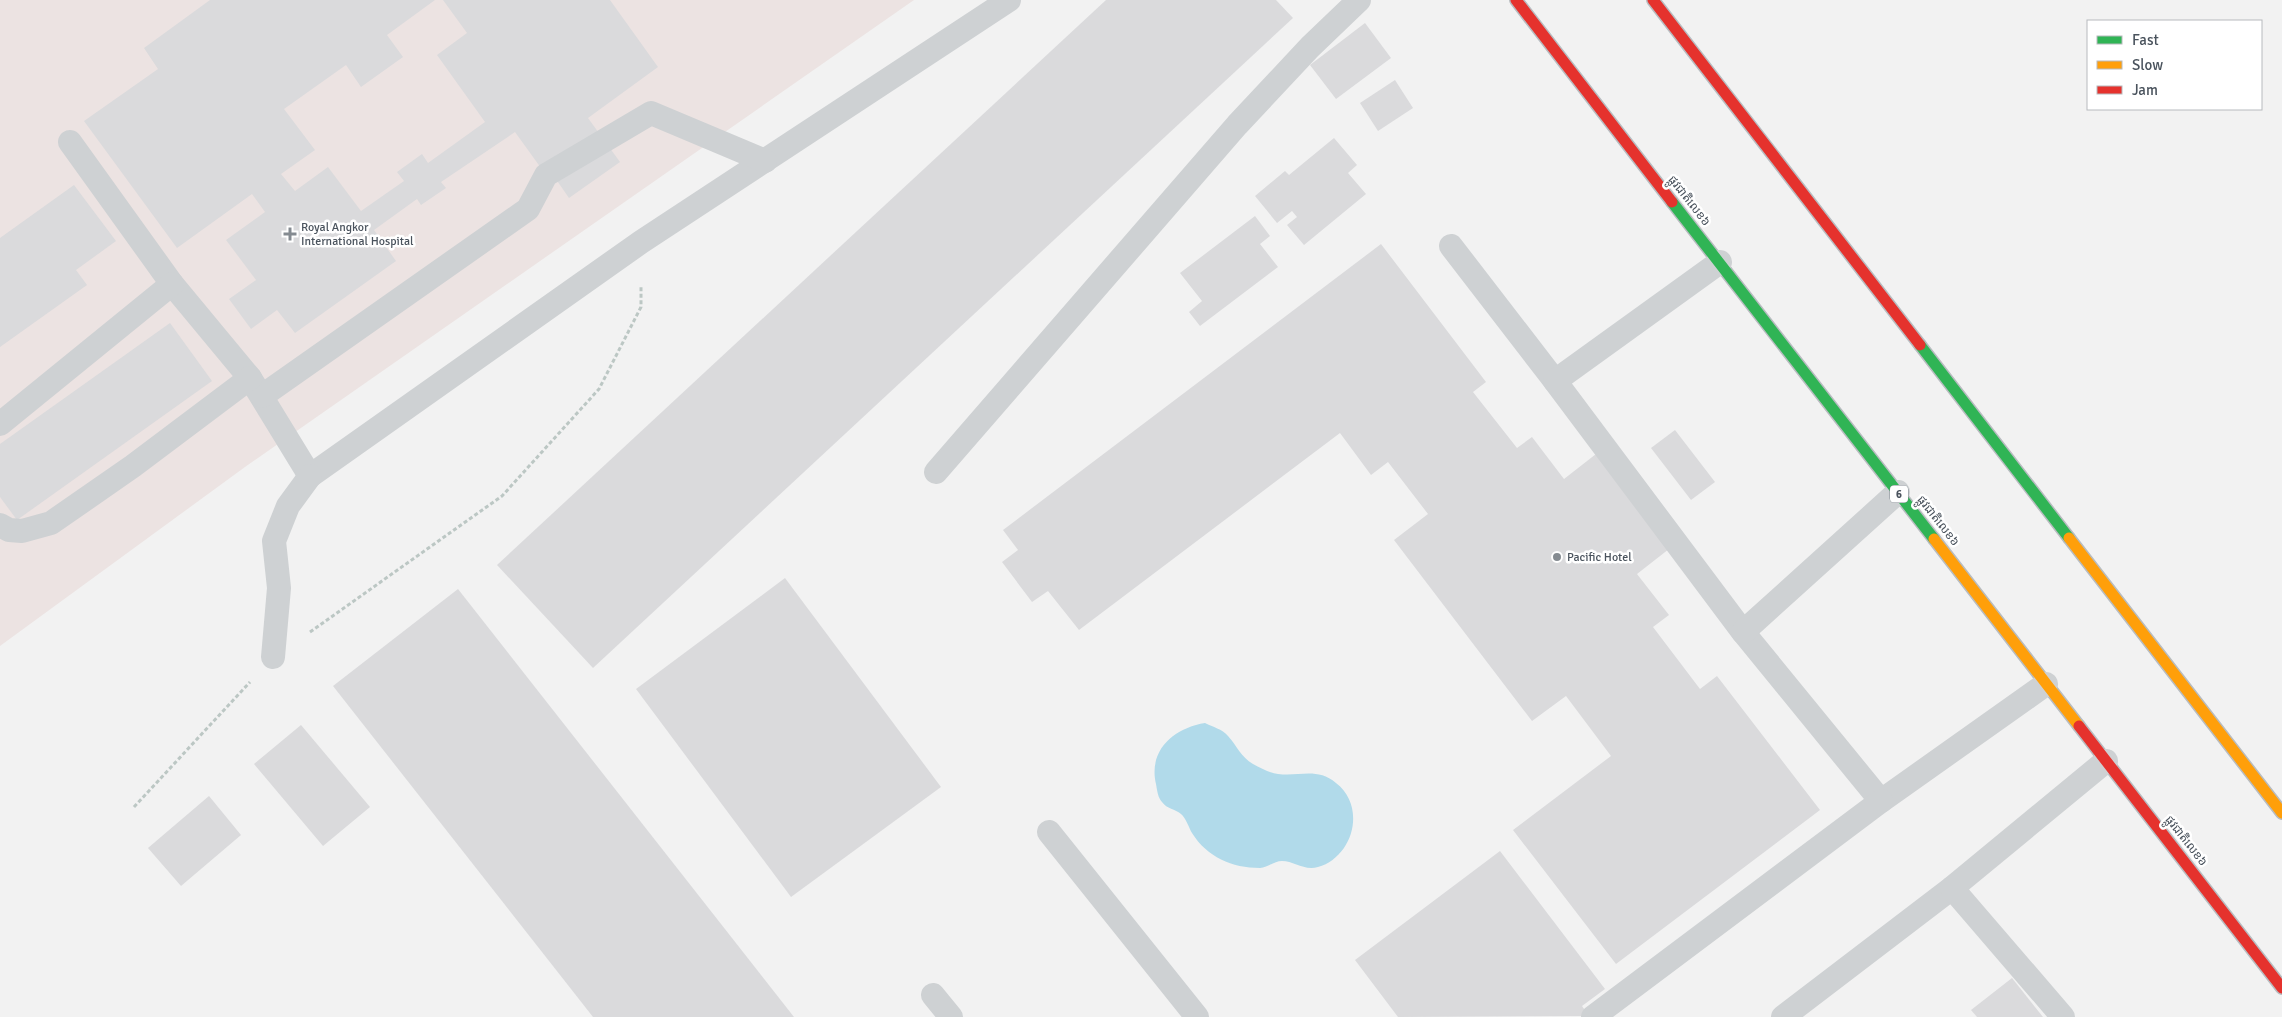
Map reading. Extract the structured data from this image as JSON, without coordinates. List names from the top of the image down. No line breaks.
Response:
{"streets":{"highway":["ផ្លូវជាតិលេខ៦","6"]},"places":{"health":["Royal Angkor International Hospital"],"other":["Pacific Hotel"]},"legend":["Fast","Slow","Jam"]}
